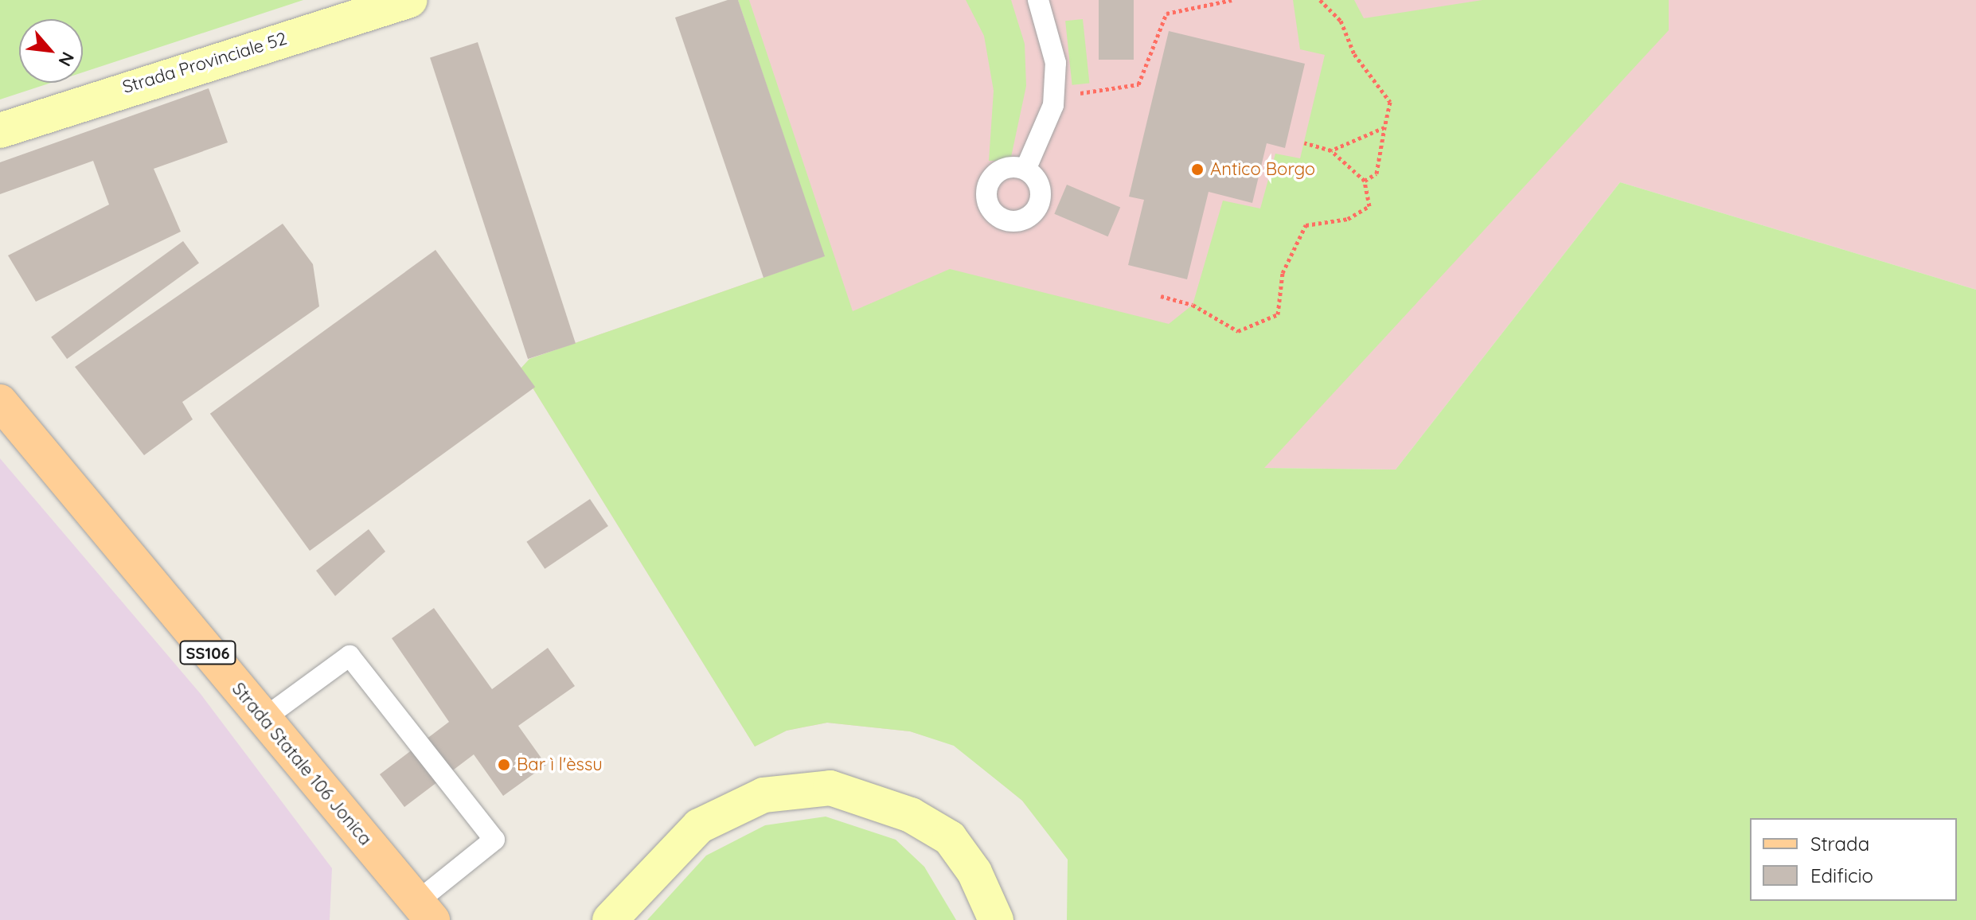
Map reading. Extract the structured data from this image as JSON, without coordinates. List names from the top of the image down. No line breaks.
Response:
{"streets":{"main road":["Strada Provinciale 52","SS106","Strada Statale 106 Jonica"]},"places":["Antico Borgo","Bar ì l'èssu"],"legend":["Strada","Edificio"],"north":"bottom right"}
